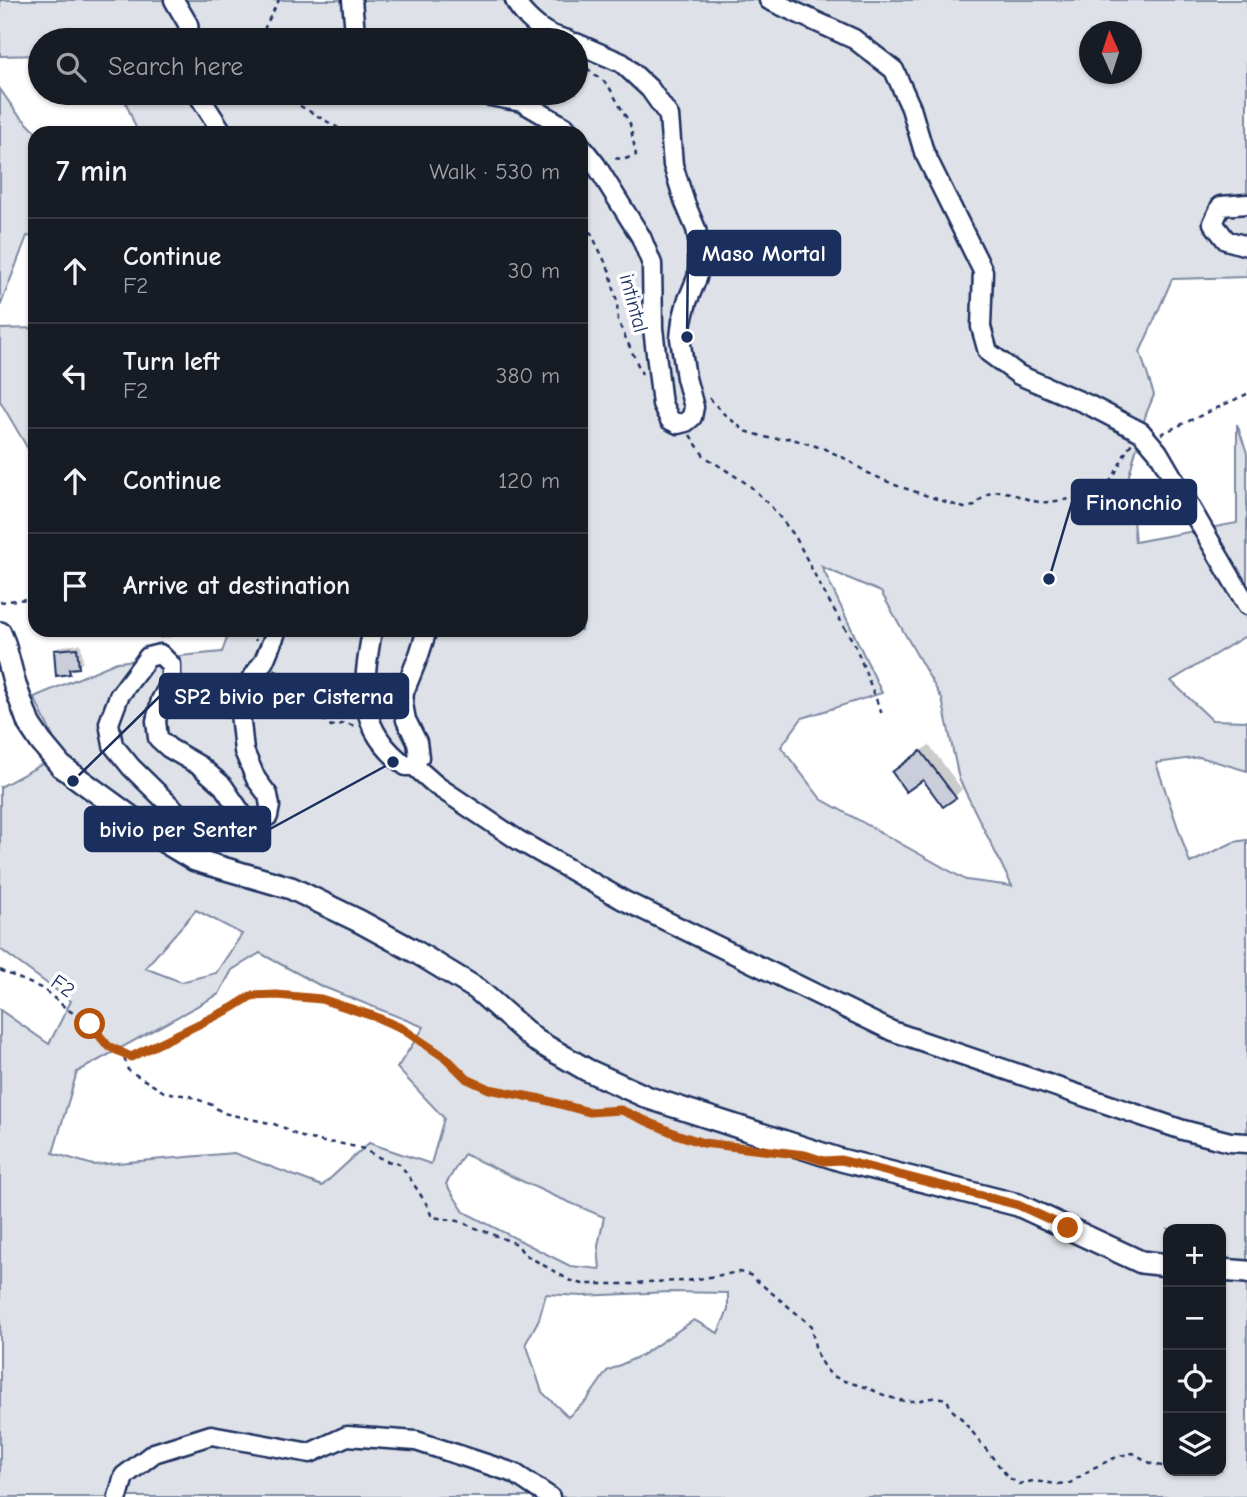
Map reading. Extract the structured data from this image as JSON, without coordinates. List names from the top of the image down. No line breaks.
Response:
{"streets":{"path":["intintal","F2"]},"places":["Maso Mortal","Finonchio","bivio per Senter","SP2 bivio per Cisterna"],"north":"top","page":{"search":"Search here","heading":["7 min","Walk · 530 m"],"list":[["Continue","F2","30 m"],["Turn left","F2","380 m"],["Continue","120 m"],"Arrive at destination"],"map_buttons":["+","−"]}}
